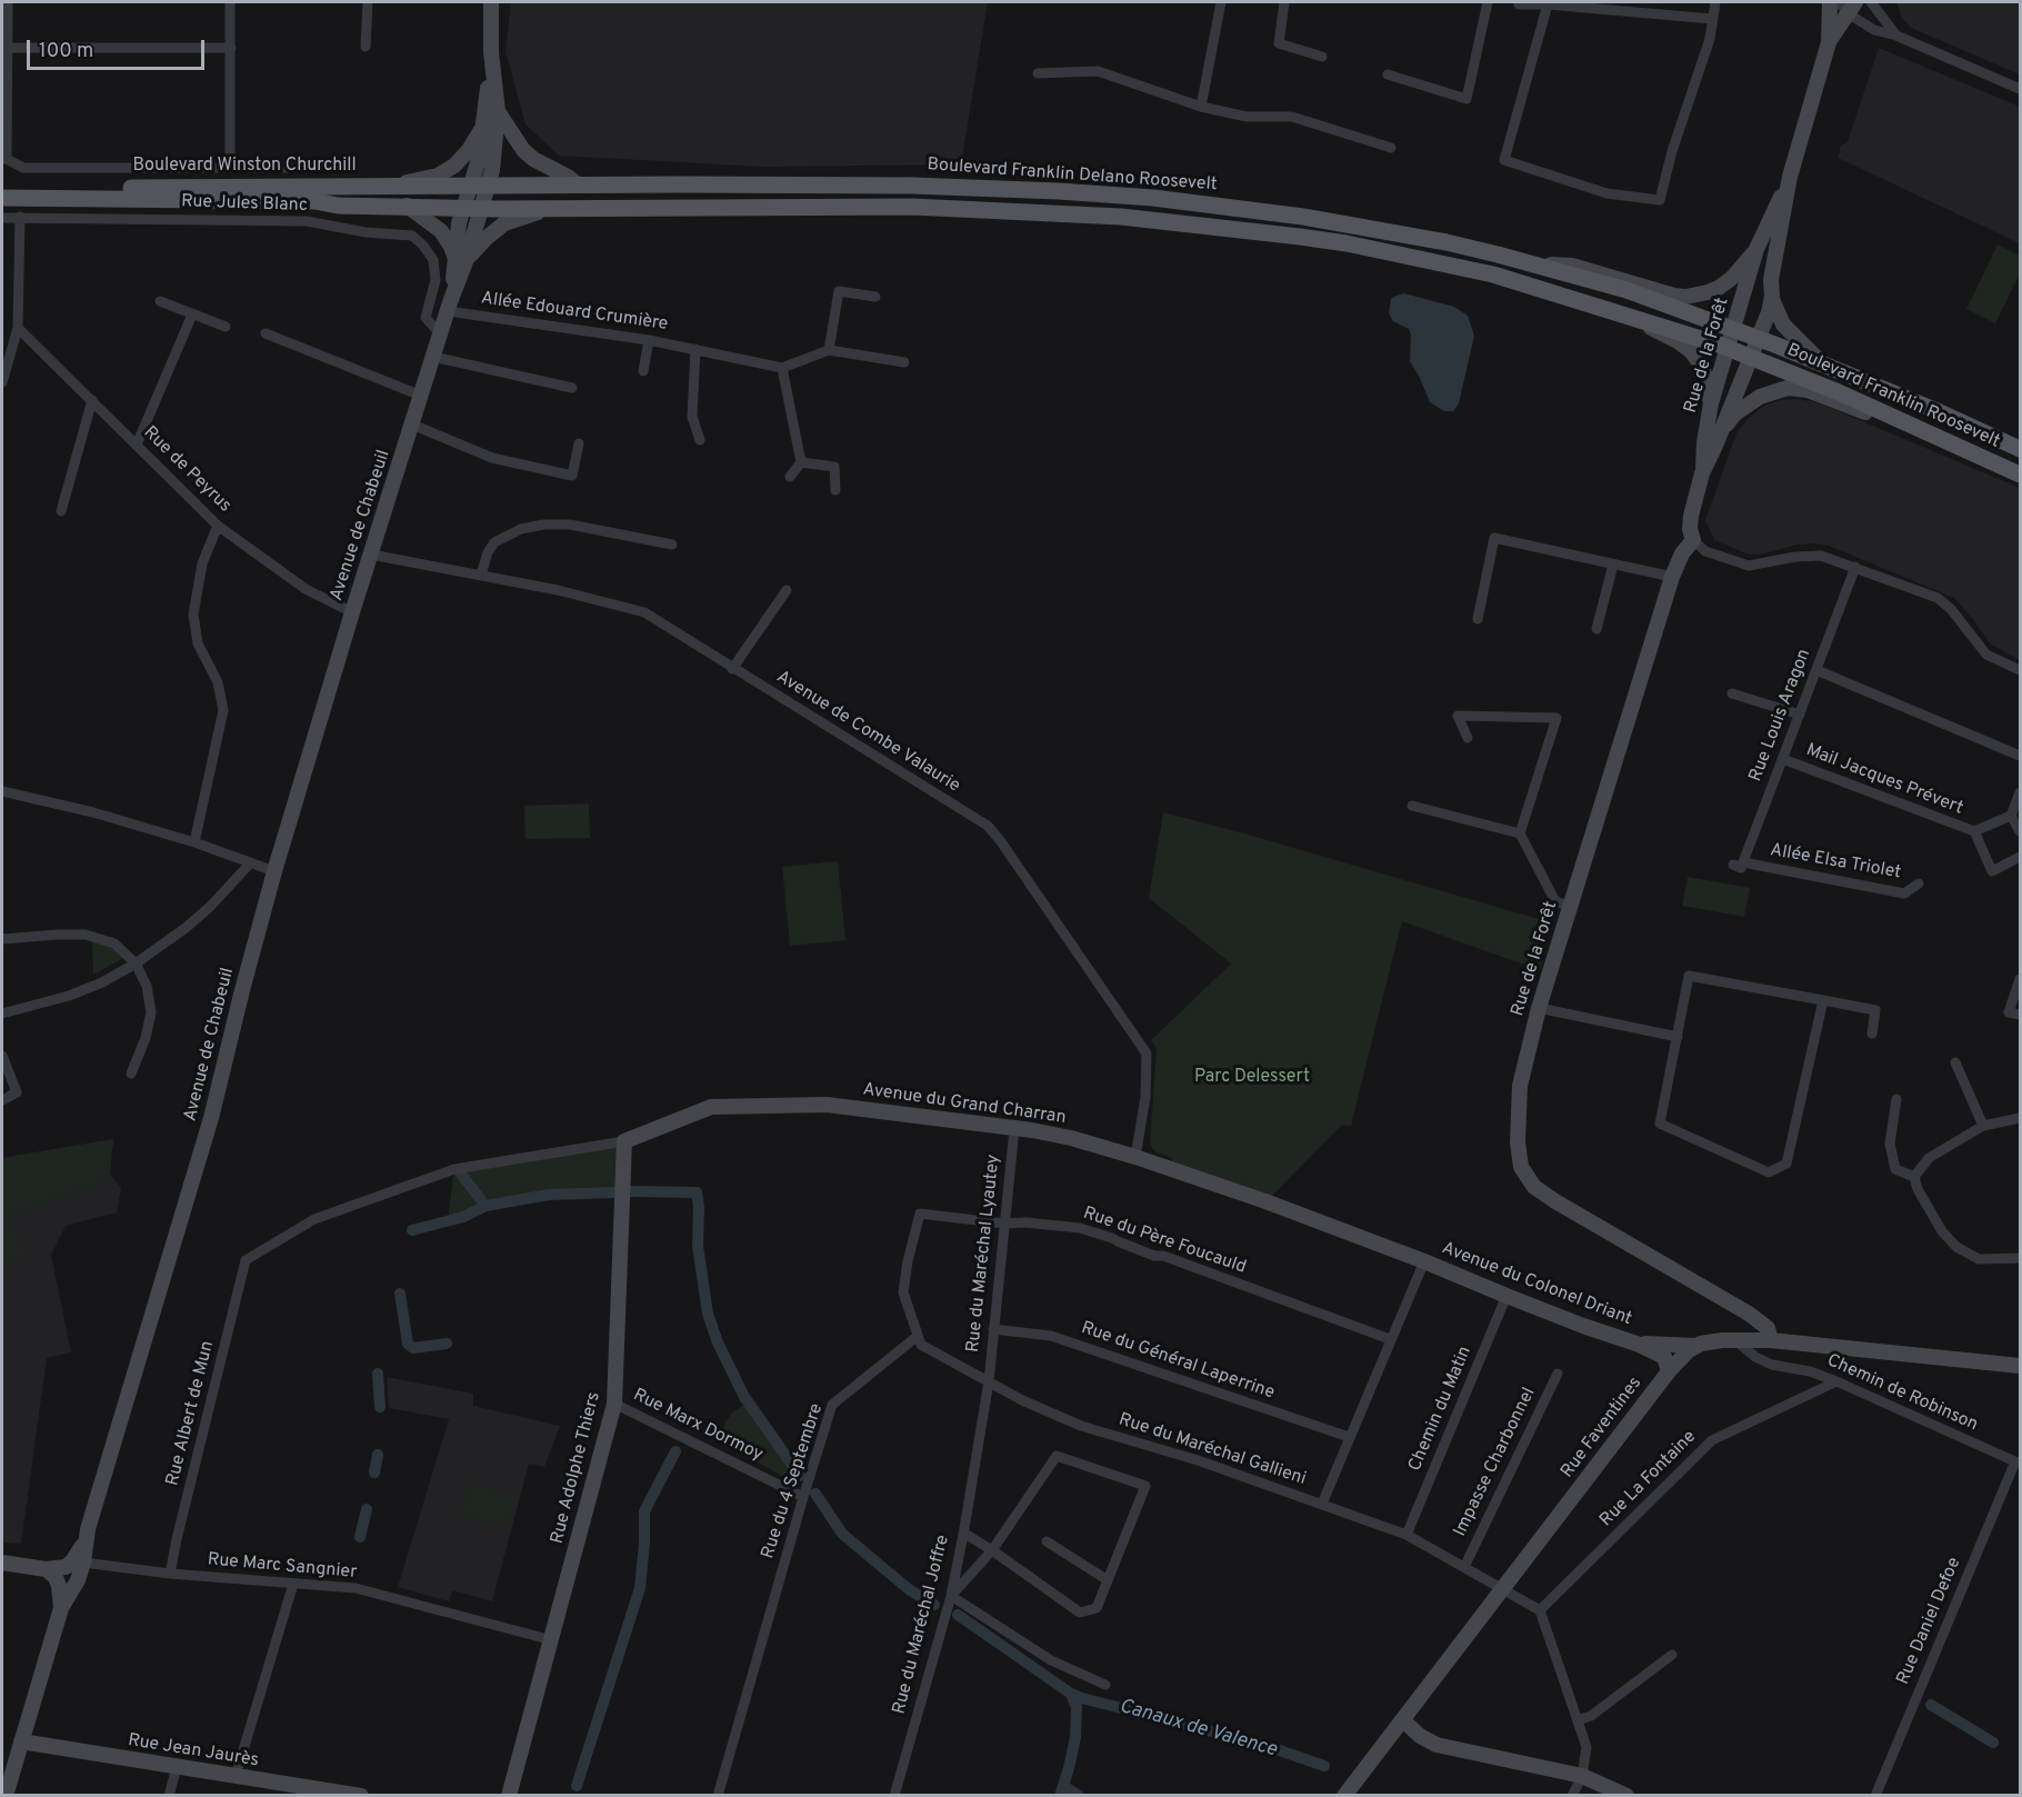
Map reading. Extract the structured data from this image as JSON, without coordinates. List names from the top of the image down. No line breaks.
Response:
{"streets":{"main road":["Boulevard Winston Churchill","Boulevard Franklin Delano Roosevelt","Boulevard Franklin Roosevelt"],"street":["Rue Jules Blanc","Allée Edouard Crumière","Rue de la Forêt","Rue de Peyrus","Avenue de Chabeuil","Rue Louis Aragon","Avenue de Combe Valaurie","Mail Jacques Prévert","Allée Elsa Triolet","Avenue du Grand Charran","Rue du Père Foucauld","Rue du Maréchal Lyautey","Avenue du Colonel Driant","Rue du Général Laperrine","Chemin de Robinson","Chemin du Matin","Rue Albert de Mun","Rue Marx Dormoy","Rue Faventines","Rue du Maréchal Gallieni","Impasse Charbonnel","Rue Adolphe Thiers","Rue La Fontaine","Rue du 4 Septembre","Rue Marc Sangnier","Rue Daniel Defoe","Rue du Maréchal Joffre","Rue Jean Jaurès"]},"crossings":[["Boulevard Winston Churchill","Boulevard Franklin Delano Roosevelt"],["Boulevard Winston Churchill","Avenue de Chabeuil"],["Boulevard Franklin Delano Roosevelt","Rue de la Forêt"],["Boulevard Franklin Delano Roosevelt","Boulevard Franklin Roosevelt"],["Boulevard Franklin Delano Roosevelt","Avenue de Chabeuil"],["Rue Jules Blanc","Avenue de Chabeuil"],["Allée Edouard Crumière","Avenue de Chabeuil"],["Rue de la Forêt","Boulevard Franklin Roosevelt"],["Rue de Peyrus","Avenue de Chabeuil"],["Avenue de Chabeuil","Avenue de Combe Valaurie"],["Avenue de Chabeuil","Rue Marc Sangnier"],["Avenue de Chabeuil","Rue Jean Jaurès"],["Rue Louis Aragon","Mail Jacques Prévert"],["Rue Louis Aragon","Allée Elsa Triolet"],["Avenue de Combe Valaurie","Avenue du Grand Charran"],["Avenue du Grand Charran","Rue du Maréchal Lyautey"],["Avenue du Grand Charran","Avenue du Colonel Driant"],["Avenue du Grand Charran","Rue Albert de Mun"],["Avenue du Grand Charran","Rue Adolphe Thiers"],["Rue du Père Foucauld","Rue du Maréchal Lyautey"],["Rue du Père Foucauld","Rue du Maréchal Gallieni"],["Rue du Père Foucauld","Rue du 4 Septembre"],["Rue du Maréchal Lyautey","Rue du Général Laperrine"],["Rue du Maréchal Lyautey","Rue du Maréchal Gallieni"],["Rue du Maréchal Lyautey","Rue du Maréchal Joffre"],["Avenue du Colonel Driant","Chemin du Matin"],["Avenue du Colonel Driant","Rue Faventines"],["Chemin de Robinson","Rue La Fontaine"],["Chemin de Robinson","Rue Daniel Defoe"],["Chemin du Matin","Rue du Maréchal Gallieni"],["Rue Albert de Mun","Rue Marc Sangnier"],["Rue Marx Dormoy","Rue Adolphe Thiers"],["Rue Marx Dormoy","Rue du 4 Septembre"],["Rue Faventines","Rue du Maréchal Gallieni"],["Rue du Maréchal Gallieni","Impasse Charbonnel"],["Rue du Maréchal Gallieni","Rue La Fontaine"],["Rue du Maréchal Gallieni","Rue du 4 Septembre"],["Rue du Maréchal Gallieni","Rue du Maréchal Joffre"],["Rue Adolphe Thiers","Rue Marc Sangnier"]],"water":["Canaux de Valence"],"parks":["Parc Delessert"],"scale_bar":"100 m"}
